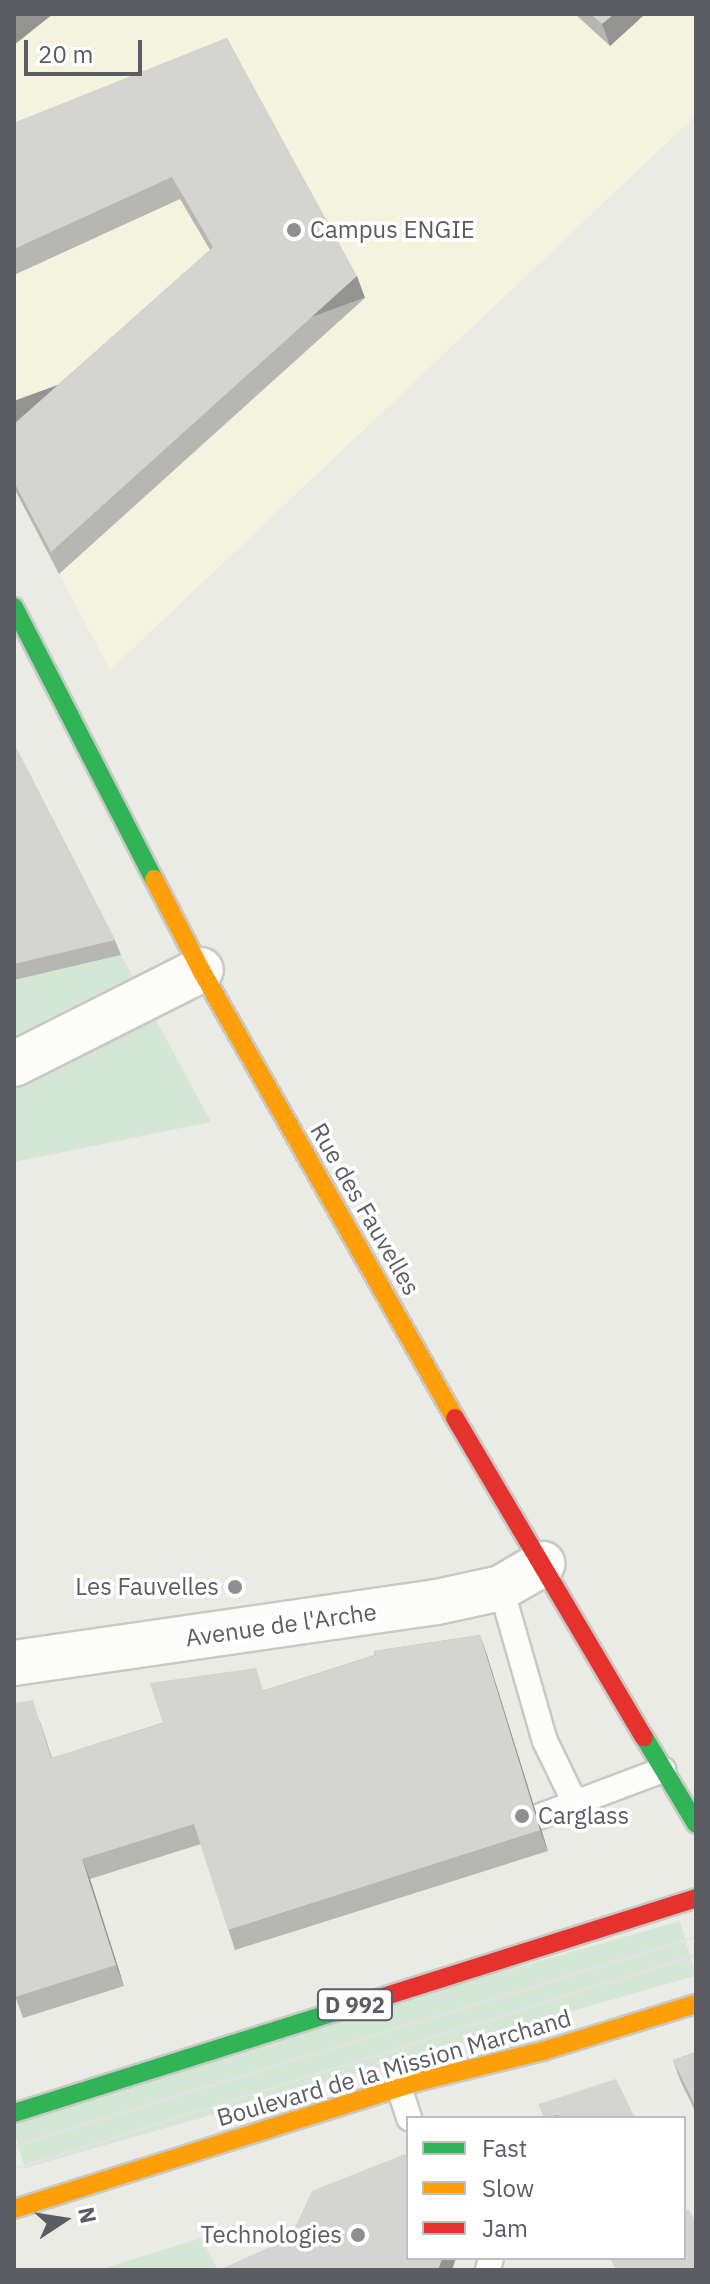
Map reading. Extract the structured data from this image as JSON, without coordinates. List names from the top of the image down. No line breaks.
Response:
{"streets":{"main road":["Rue des Fauvelles","D 992","Boulevard de la Mission Marchand"],"street":["Avenue de l'Arche"]},"crossings":[["Rue des Fauvelles","Avenue de l'Arche"]],"places":["Campus ENGIE","Les Fauvelles","Carglass","Technologies"],"legend":["Fast","Slow","Jam"],"scale_bar":"20 m","north":"right"}
